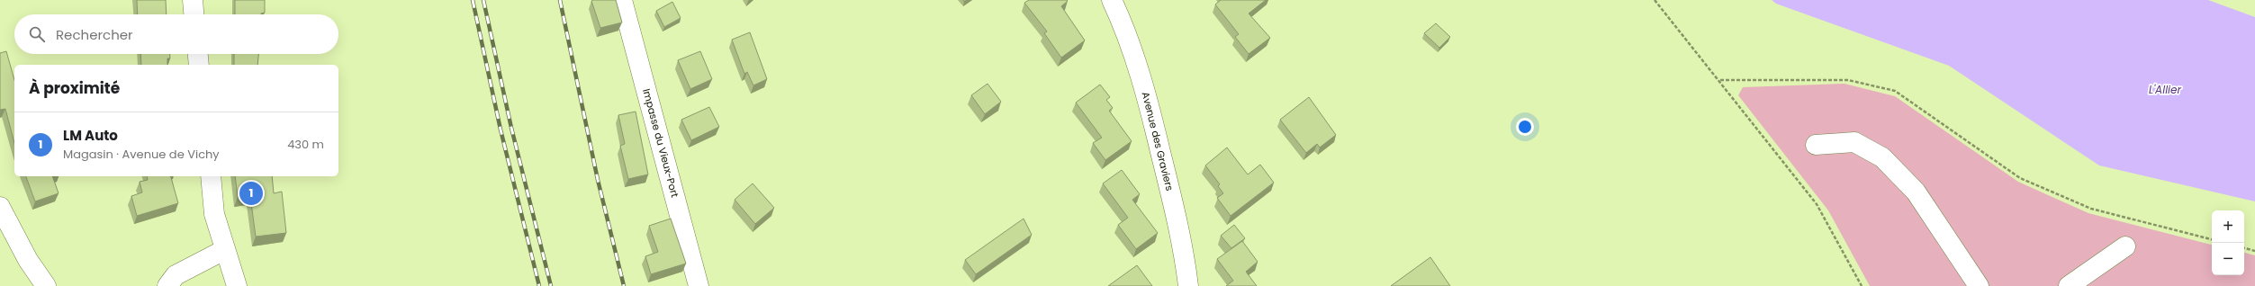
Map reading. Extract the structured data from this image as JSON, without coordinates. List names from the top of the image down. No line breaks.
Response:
{"streets":{"street":["Avenue des Graviers","Impasse du Vieux-Port"]},"water":["L'Allier"],"page":{"search":"Rechercher","heading":"À proximité","list":[{"mark":"1","name":"LM Auto","note":"Magasin · Avenue de Vichy","value":"430 m"}],"pins":"1","map_buttons":["+","−"]}}
